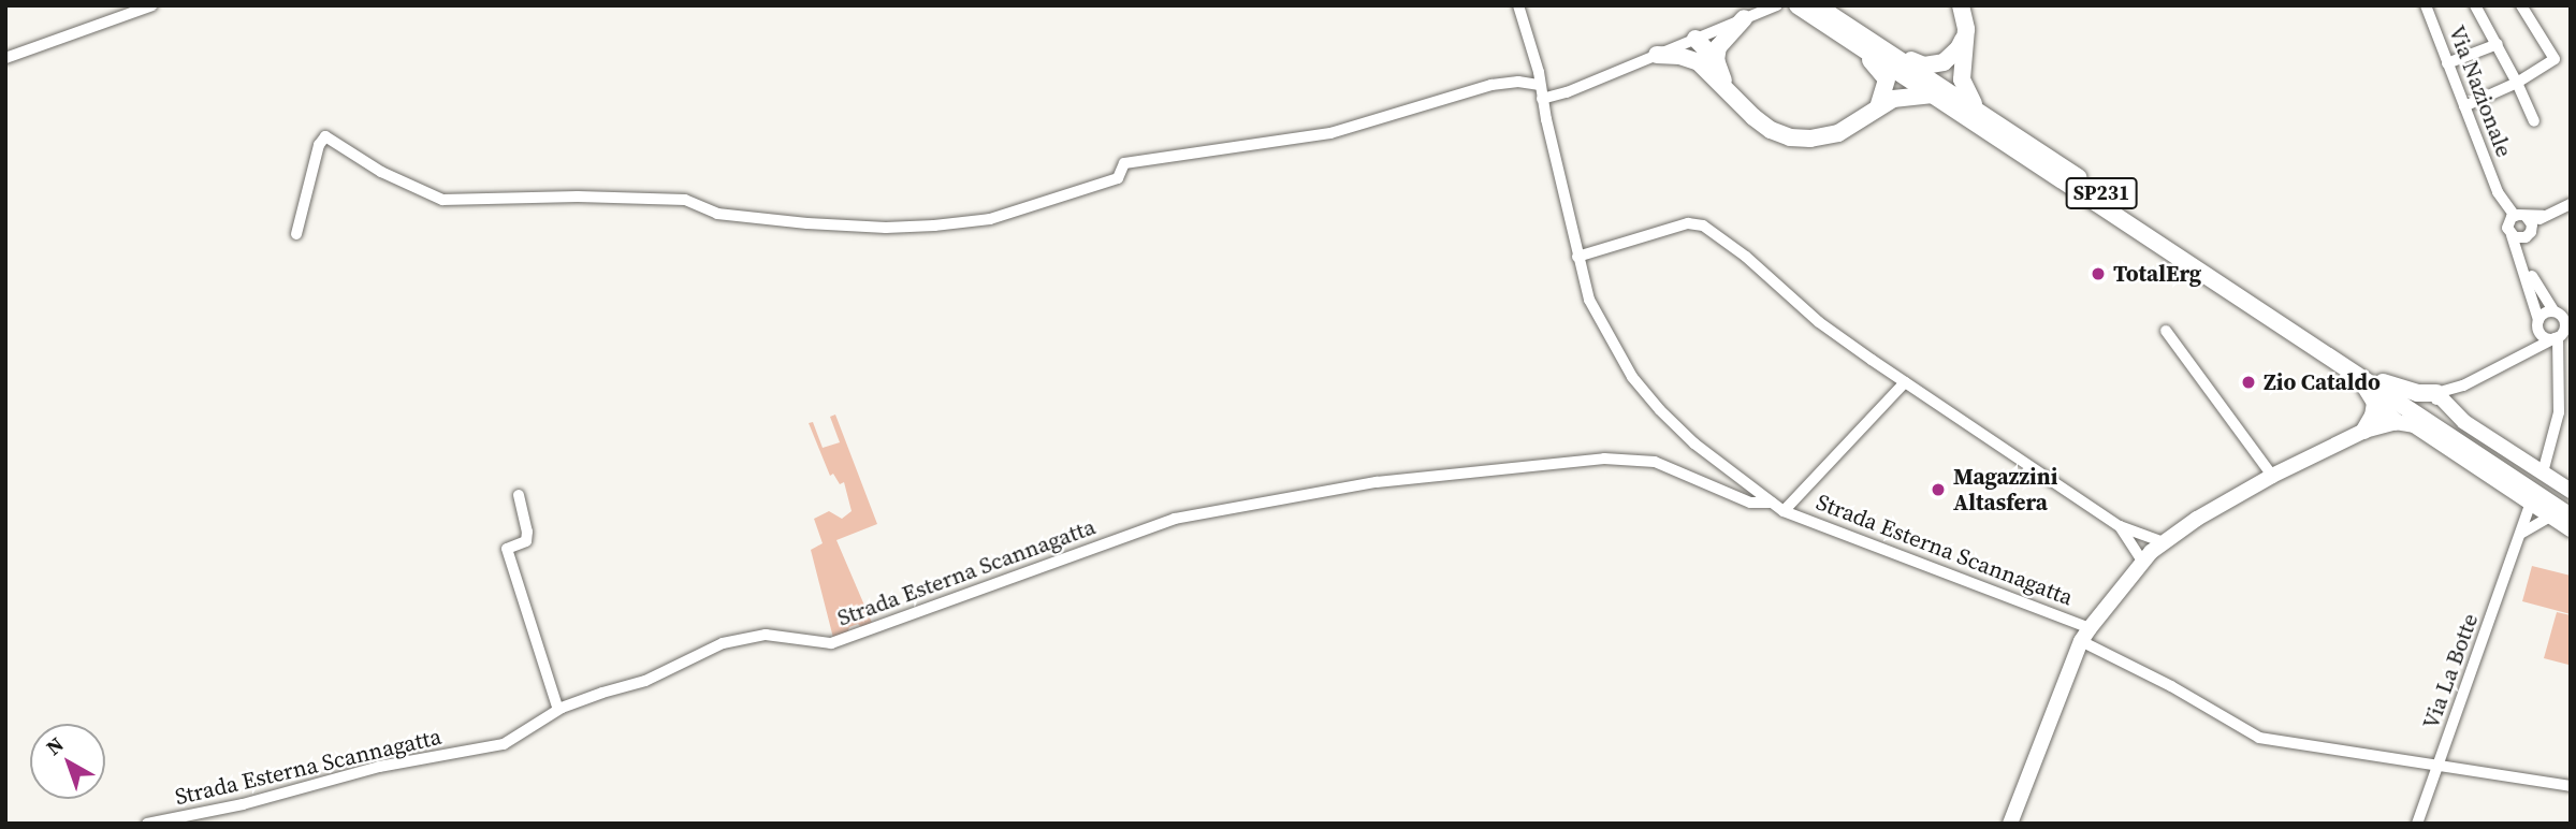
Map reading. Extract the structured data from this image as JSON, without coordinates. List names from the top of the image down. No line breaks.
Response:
{"streets":{"highway":["SP231"],"street":["Via Nazionale","Strada Esterna Scannagatta","Via La Botte"]},"crossings":[["Strada Esterna Scannagatta","Via La Botte"]],"places":["TotalErg","Zio Cataldo","Magazzini Altasfera"],"north":"top left"}
